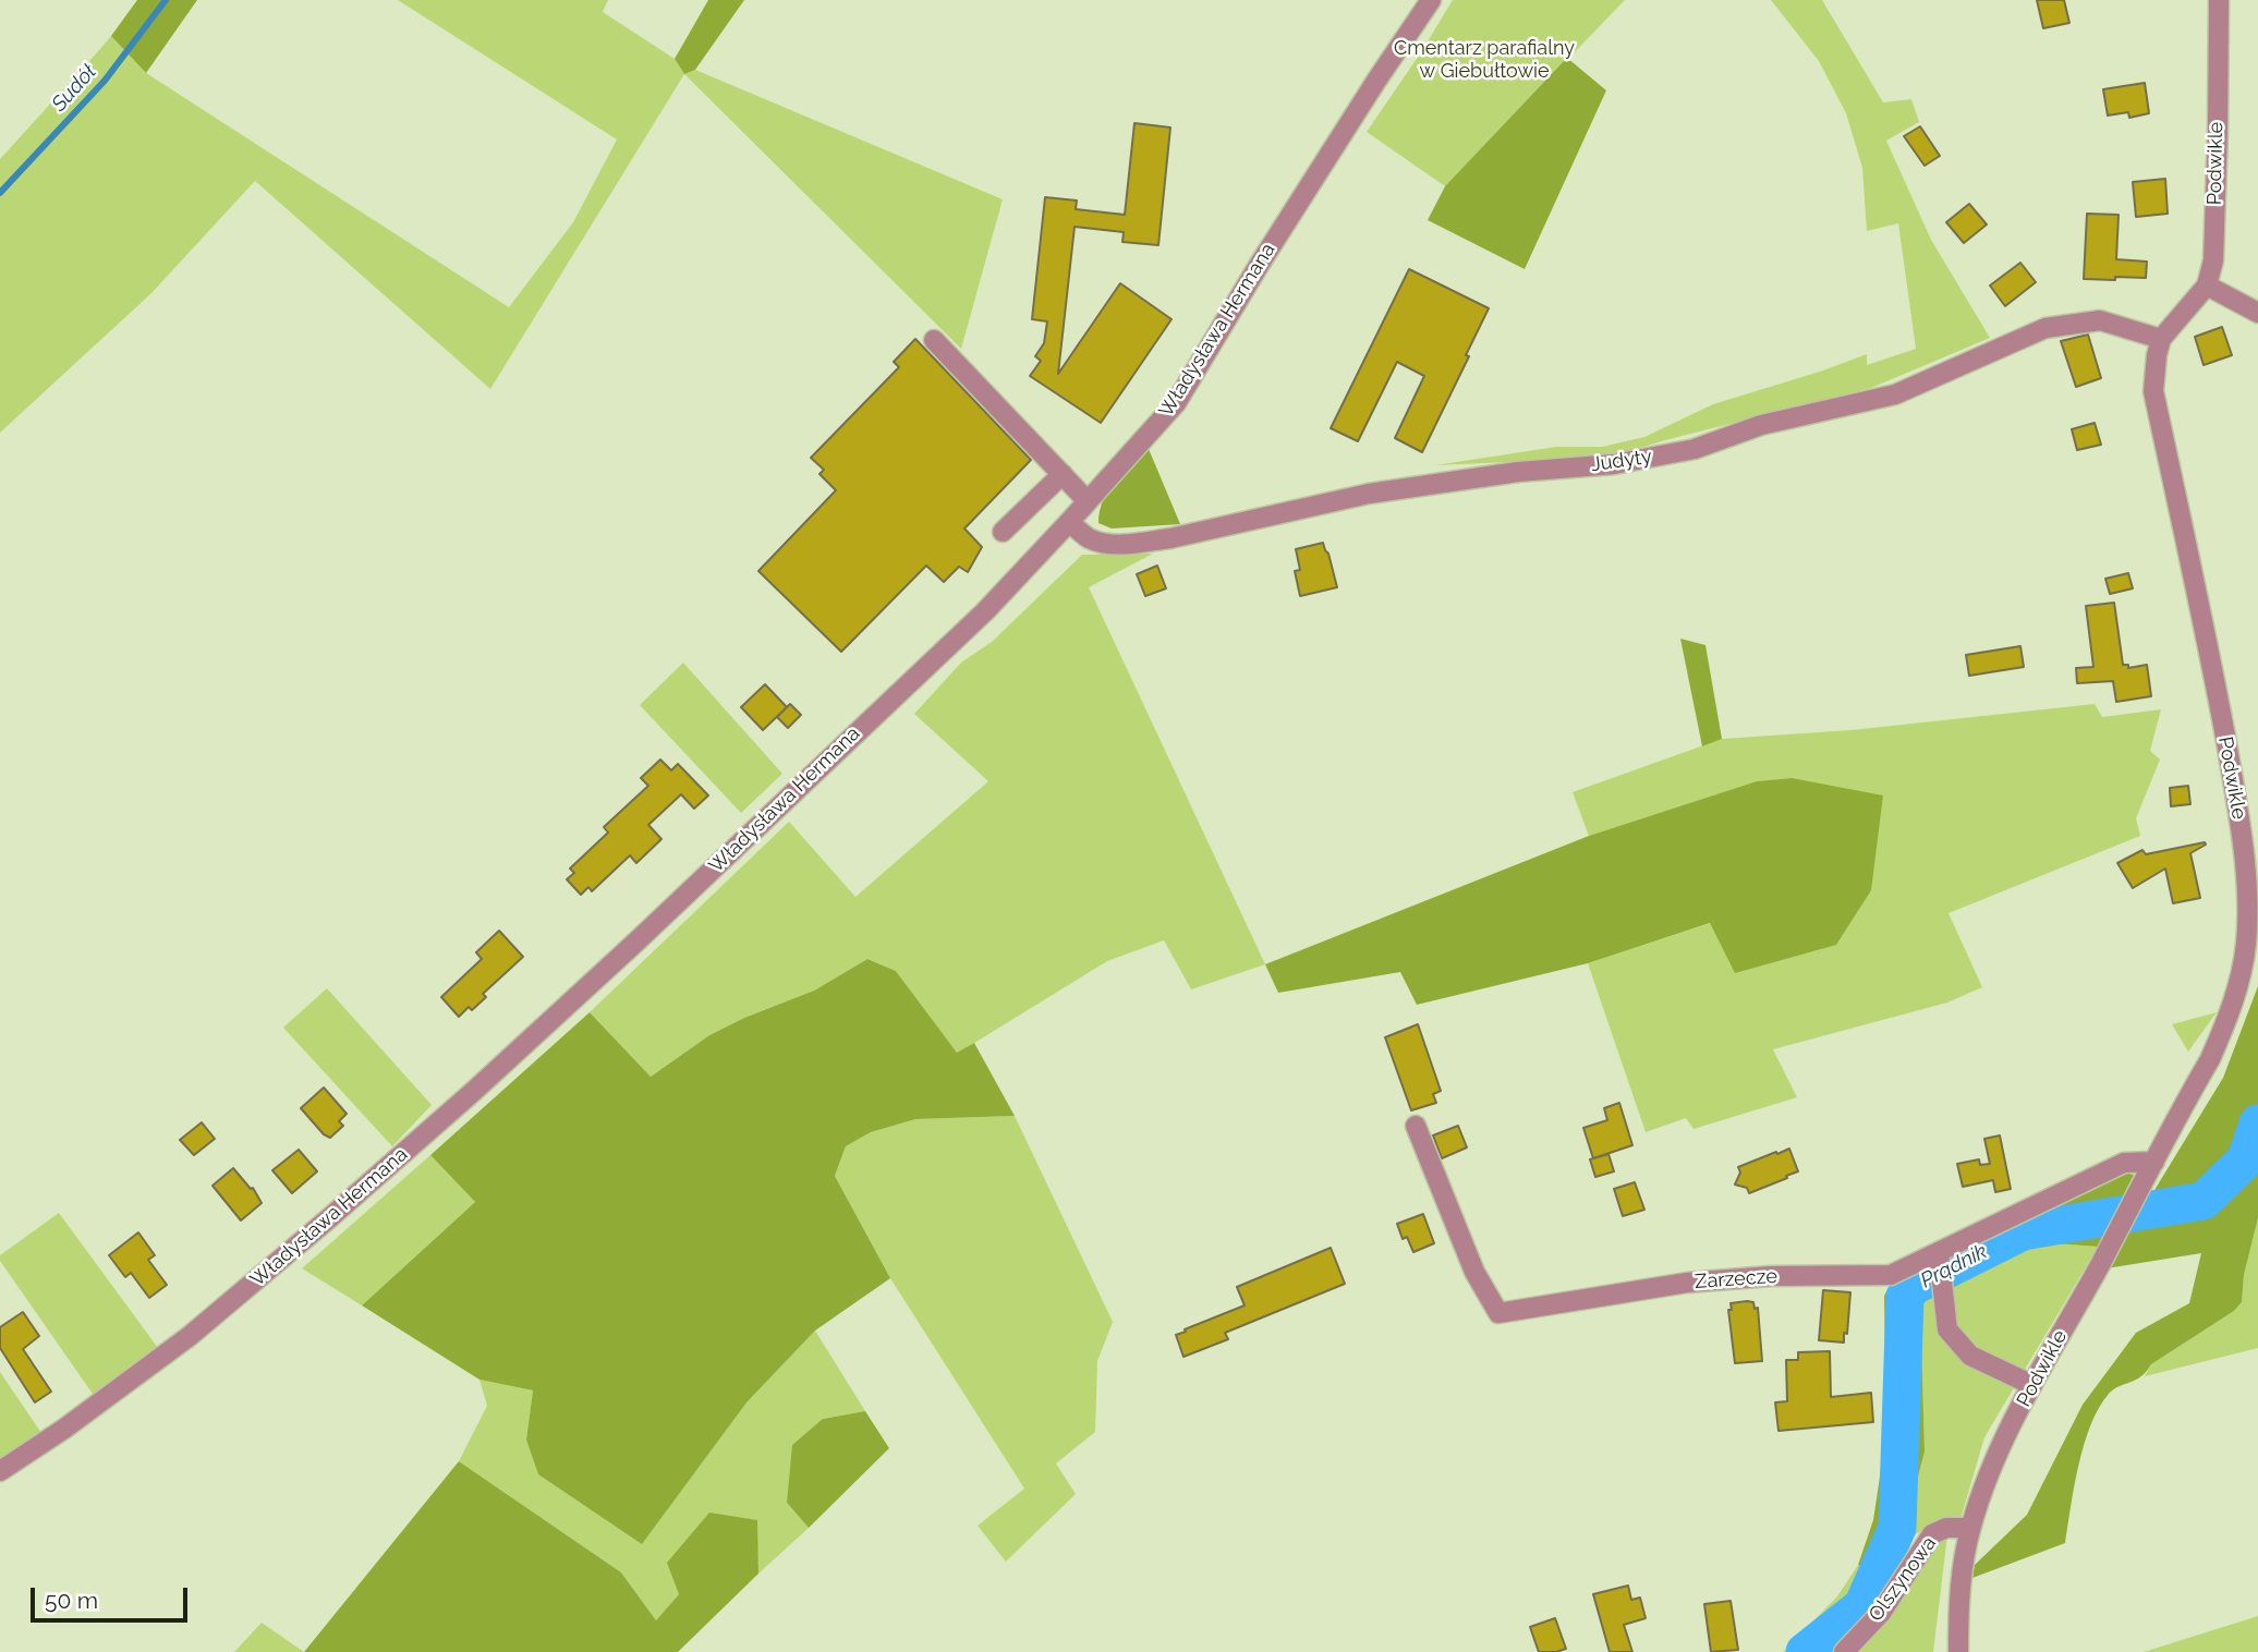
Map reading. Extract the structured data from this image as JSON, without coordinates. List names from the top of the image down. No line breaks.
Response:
{"streets":{"street":["Podwikle","Władysława Hermana","Judyty","Zarzecze","Olszynowa"]},"crossings":[["Podwikle","Judyty"],["Podwikle","Zarzecze"],["Podwikle","Olszynowa"],["Władysława Hermana","Judyty"]],"water":["Sudół","Prądnik"],"parks":["Cmentarz parafialny w Giebułtowie"],"scale_bar":"50 m"}
